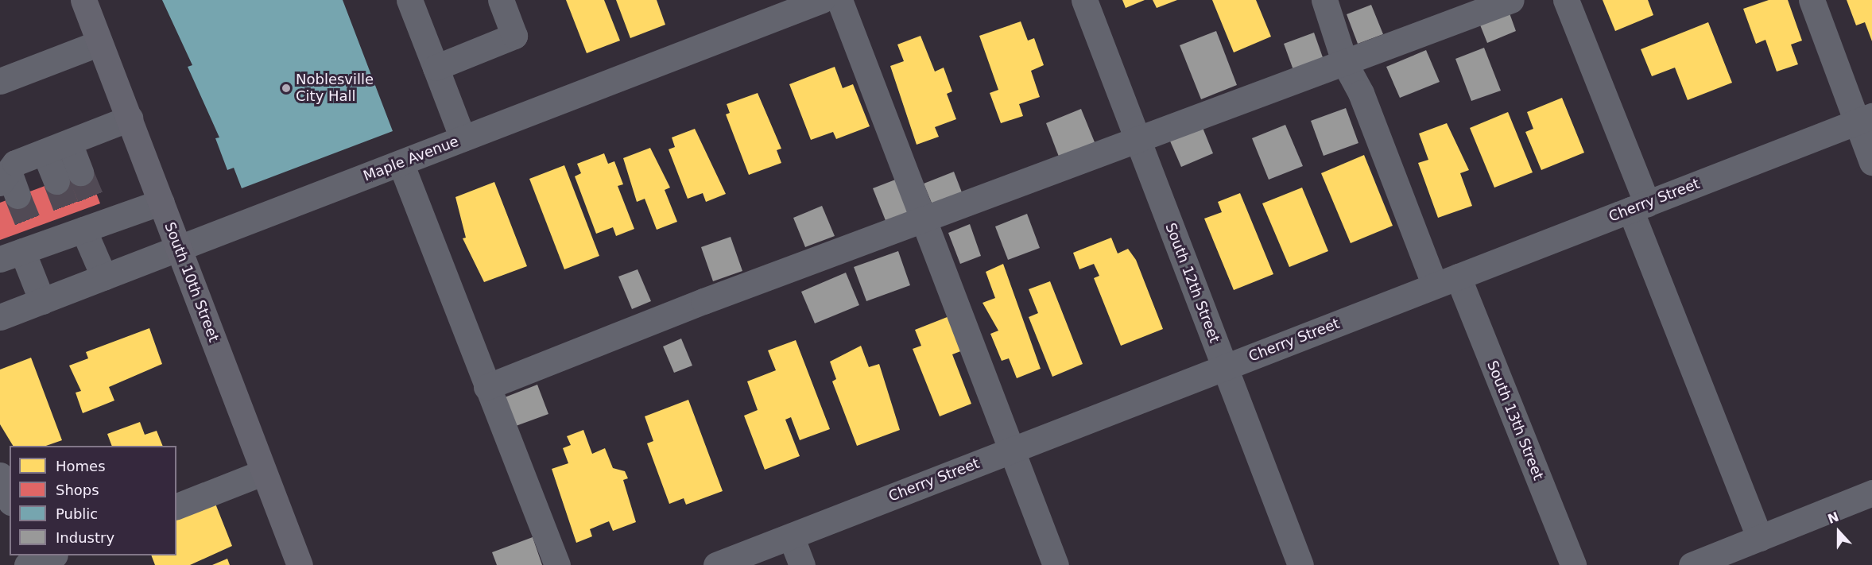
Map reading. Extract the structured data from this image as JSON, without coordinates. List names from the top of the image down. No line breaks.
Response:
{"streets":{"main road":["South 10th Street"],"street":["Maple Avenue","Cherry Street","South 12th Street","South 13th Street"]},"crossings":[["Maple Avenue","South 10th Street"],["Cherry Street","South 12th Street"],["Cherry Street","South 13th Street"]],"places":["Noblesville City Hall"],"legend":["Homes","Shops","Public","Industry"],"north":"top"}
